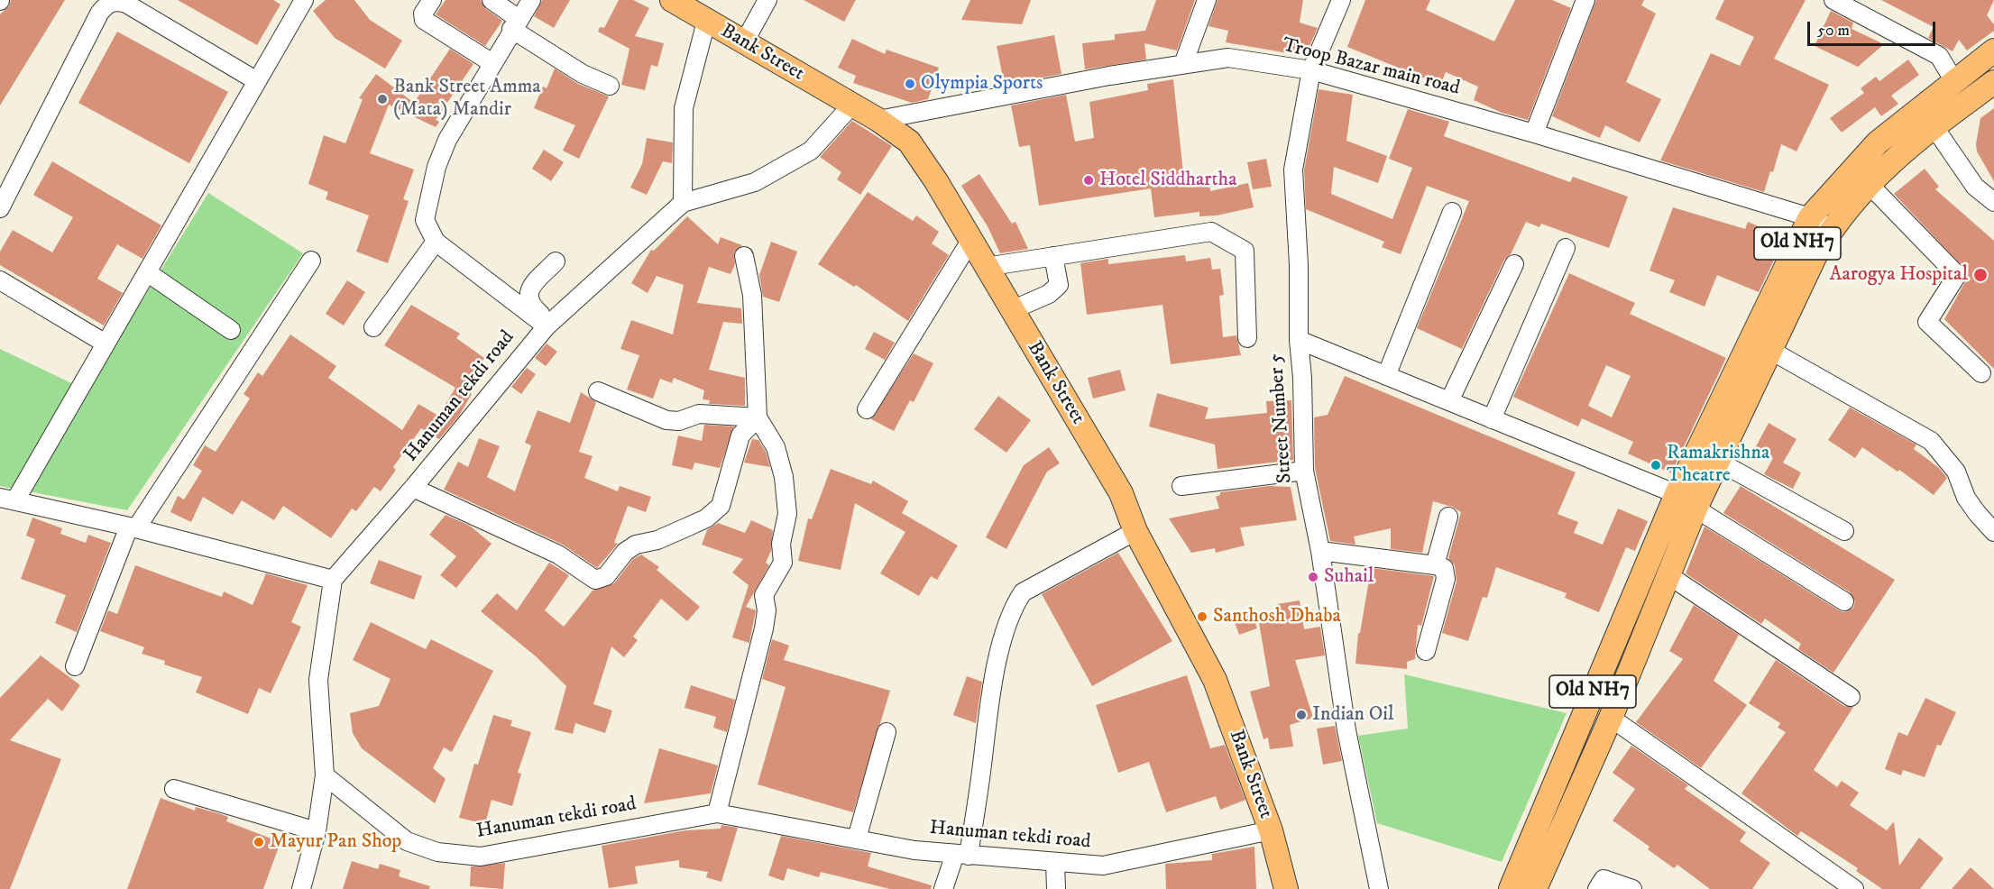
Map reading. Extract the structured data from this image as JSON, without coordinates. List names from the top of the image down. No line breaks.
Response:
{"streets":{"main road":["Bank Street","Old NH7"],"street":["Troop Bazar main road","Hanuman tekdi road","Street Number 5"]},"crossings":[["Bank Street","Troop Bazar main road"],["Bank Street","Hanuman tekdi road"],["Troop Bazar main road","Old NH7"],["Troop Bazar main road","Street Number 5"]],"places":["Olympia Sports","Bank Street Amma (Mata) Mandir","Hotel Siddhartha","Aarogya Hospital","Ramakrishna Theatre","Suhail","Santhosh Dhaba","Indian Oil","Mayur Pan Shop"],"scale_bar":"50 m"}
